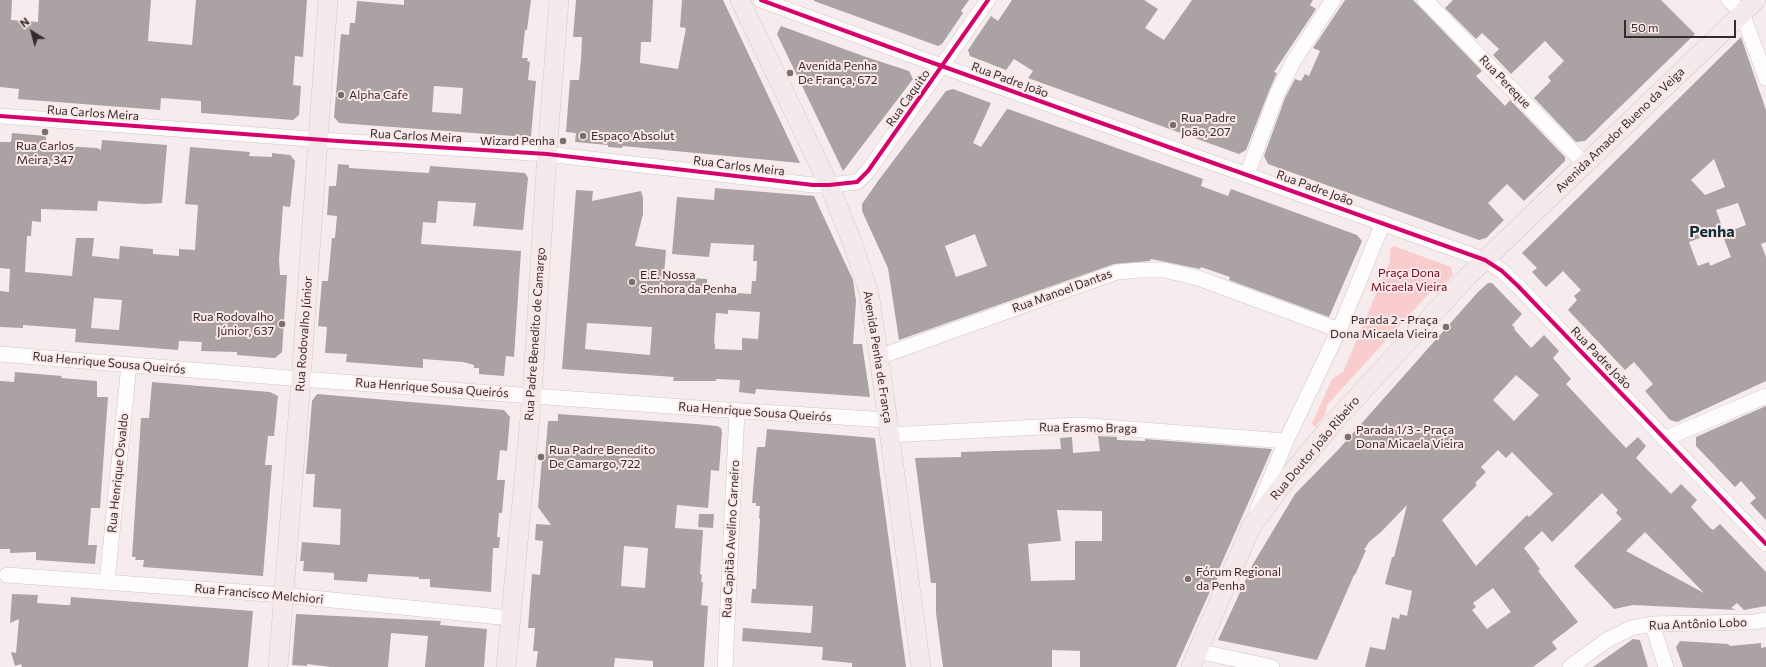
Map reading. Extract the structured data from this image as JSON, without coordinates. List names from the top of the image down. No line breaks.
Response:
{"streets":{"main road":["Avenida Amador Bueno da Veiga","Rua Rodovalho Júnior","Rua Padre Benedito de Camargo","Avenida Penha de França","Rua Doutor João Ribeiro"],"street":["Rua Padre João","Rua Pereque","Rua Caquito","Rua Carlos Meira","Rua Manoel Dantas","Rua Henrique Sousa Queirós","Rua Erasmo Braga","Rua Henrique Osvaldo","Rua Capitão Avelino Carneiro","Rua Francisco Melchiori","Rua Antônio Lobo"]},"crossings":[["Rua Padre João","Rua Caquito"],["Rua Padre João","Avenida Amador Bueno da Veiga"],["Rua Padre João","Rua Doutor João Ribeiro"],["Rua Pereque","Avenida Amador Bueno da Veiga"],["Rua Caquito","Rua Carlos Meira"],["Rua Caquito","Avenida Penha de França"],["Rua Carlos Meira","Rua Rodovalho Júnior"],["Rua Carlos Meira","Rua Padre Benedito de Camargo"],["Rua Carlos Meira","Avenida Penha de França"],["Avenida Amador Bueno da Veiga","Rua Doutor João Ribeiro"],["Rua Manoel Dantas","Avenida Penha de França"],["Rua Rodovalho Júnior","Rua Henrique Sousa Queirós"],["Rua Rodovalho Júnior","Rua Francisco Melchiori"],["Rua Padre Benedito de Camargo","Rua Henrique Sousa Queirós"],["Rua Padre Benedito de Camargo","Rua Francisco Melchiori"],["Avenida Penha de França","Rua Henrique Sousa Queirós"],["Avenida Penha de França","Rua Erasmo Braga"],["Rua Henrique Sousa Queirós","Rua Erasmo Braga"],["Rua Henrique Sousa Queirós","Rua Henrique Osvaldo"],["Rua Henrique Sousa Queirós","Rua Capitão Avelino Carneiro"],["Rua Henrique Osvaldo","Rua Francisco Melchiori"]],"districts":["Penha"],"parks":["Praça Dona Micaela Vieira"],"places":["Avenida Penha De França, 672","Alpha Cafe","Rua Padre João, 207","Rua Carlos Meira, 347","Espaço Absolut","Wizard Penha","E.E. Nossa Senhora da Penha","Rua Rodovalho Júnior, 637","Parada 2 - Praça Dona Micaela Vieira","Parada 1/3 - Praça Dona Micaela Vieira","Rua Padre Benedito De Camargo, 722","Fórum Regional da Penha"],"scale_bar":"50 m","north":"top left"}
